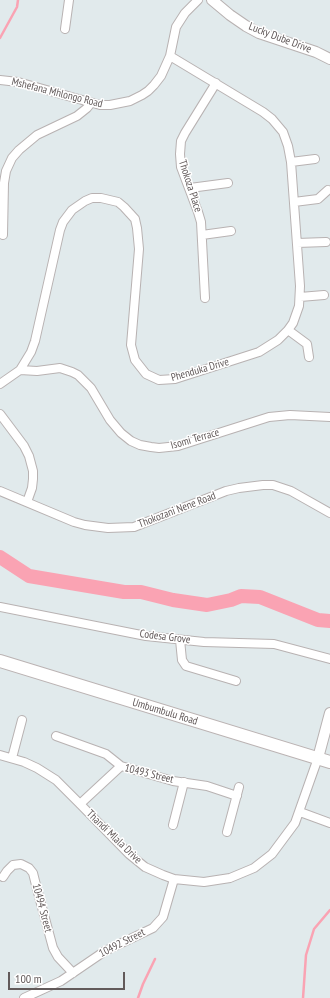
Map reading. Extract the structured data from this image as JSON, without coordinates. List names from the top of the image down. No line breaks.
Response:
{"streets":{"main road":["Umbumbulu Road"],"street":["Lucky Dube Drive","Mshefana Mhlongo Road","Thokoza Place","Phenduka Drive","Isomi Terrace","Thokozani Nene Road","Codesa Grove","10493 Street","Thandi Mlala Drive","10494 Street","10492 Street"]},"crossings":[["Mshefana Mhlongo Road","Phenduka Drive"],["Thokoza Place","Phenduka Drive"],["Phenduka Drive","Isomi Terrace"],["Umbumbulu Road","Thandi Mlala Drive"],["10493 Street","Thandi Mlala Drive"],["Thandi Mlala Drive","10492 Street"],["10494 Street","10492 Street"]],"scale_bar":"100 m"}
